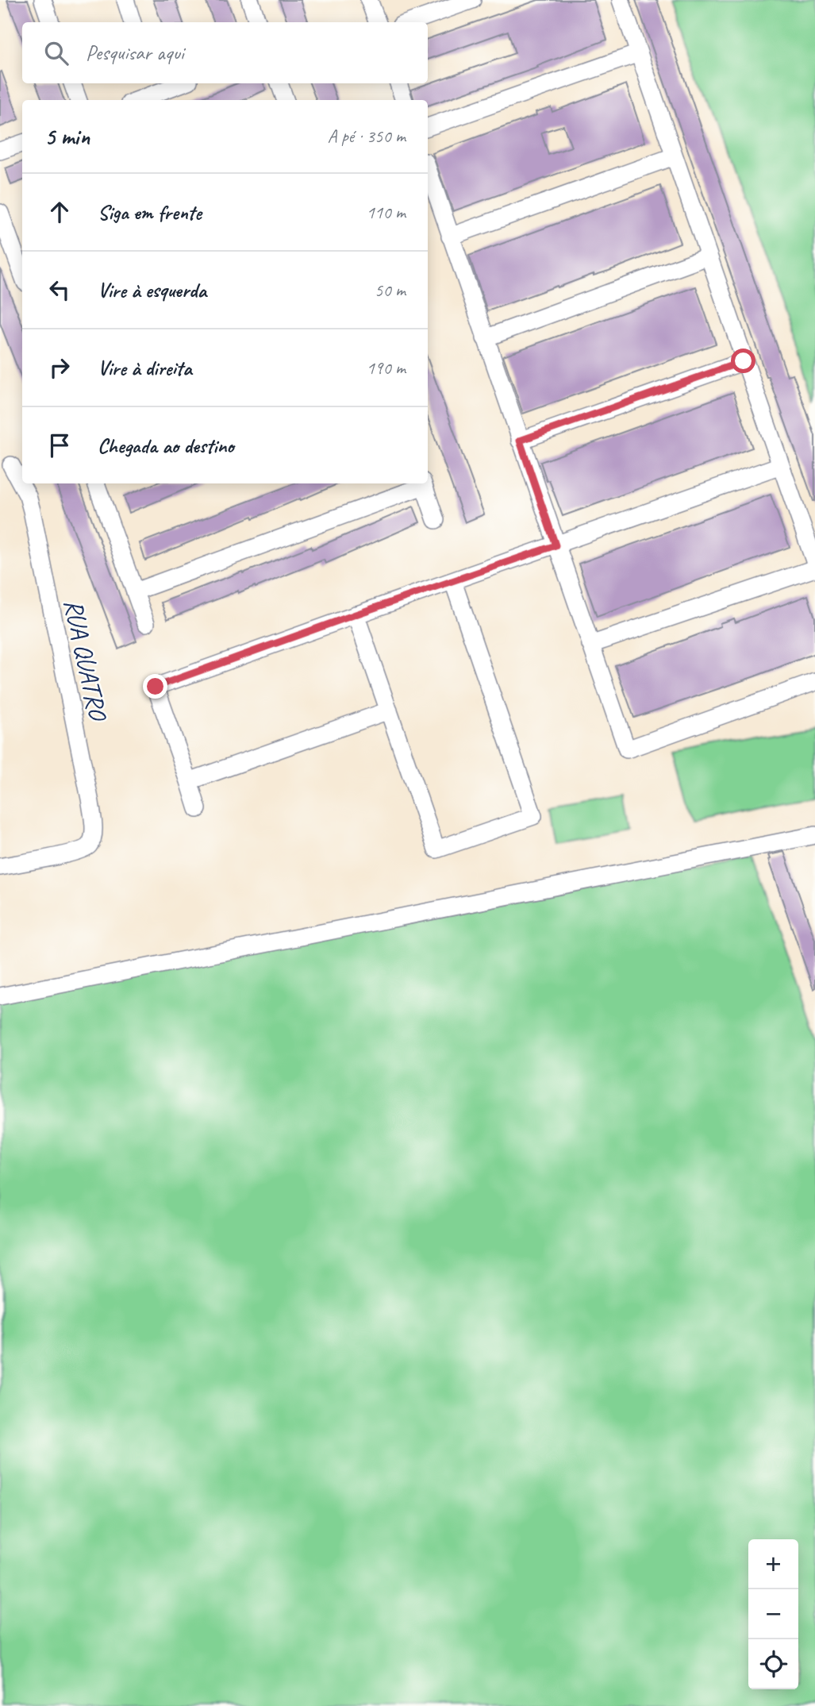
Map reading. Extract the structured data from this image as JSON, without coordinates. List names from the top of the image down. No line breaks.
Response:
{"streets":{"street":["RUA QUATRO"]},"page":{"search":"Pesquisar aqui","heading":["5 min","A pé · 350 m"],"list":[["Siga em frente","110 m"],["Vire à esquerda","50 m"],["Vire à direita","190 m"],"Chegada ao destino"],"map_buttons":["+","−"]}}
